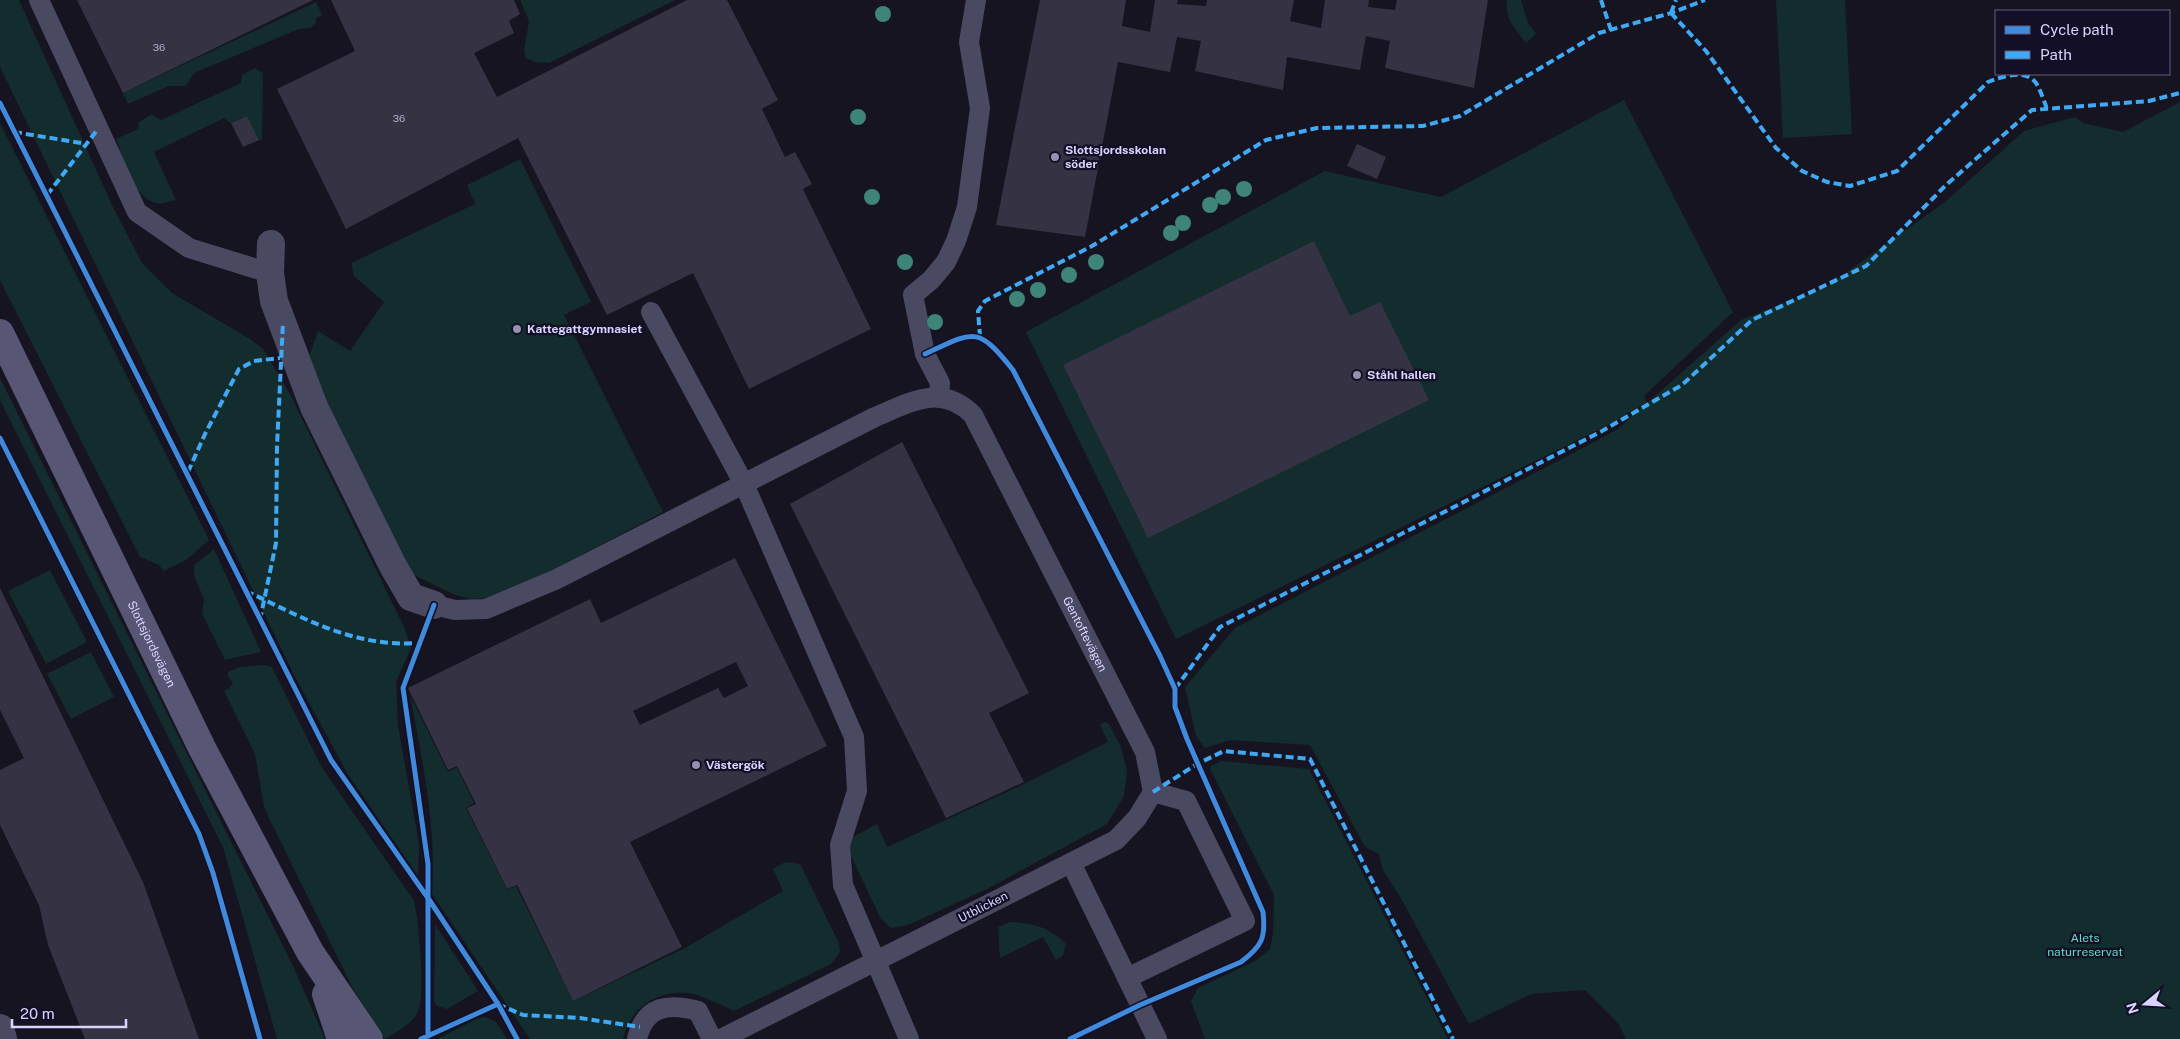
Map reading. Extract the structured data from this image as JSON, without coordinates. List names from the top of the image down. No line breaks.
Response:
{"streets":{"main road":["Slottsjordsvägen"],"lane":["Gentoftevägen","Utblicken"]},"parks":["Alets naturreservat"],"places":["Slottsjordsskolan söder","Kattegattgymnasiet","Ståhl hallen","Västergök"],"house_numbers":["36","36"],"legend":["Cycle path","Path"],"scale_bar":"20 m","north":"left"}
